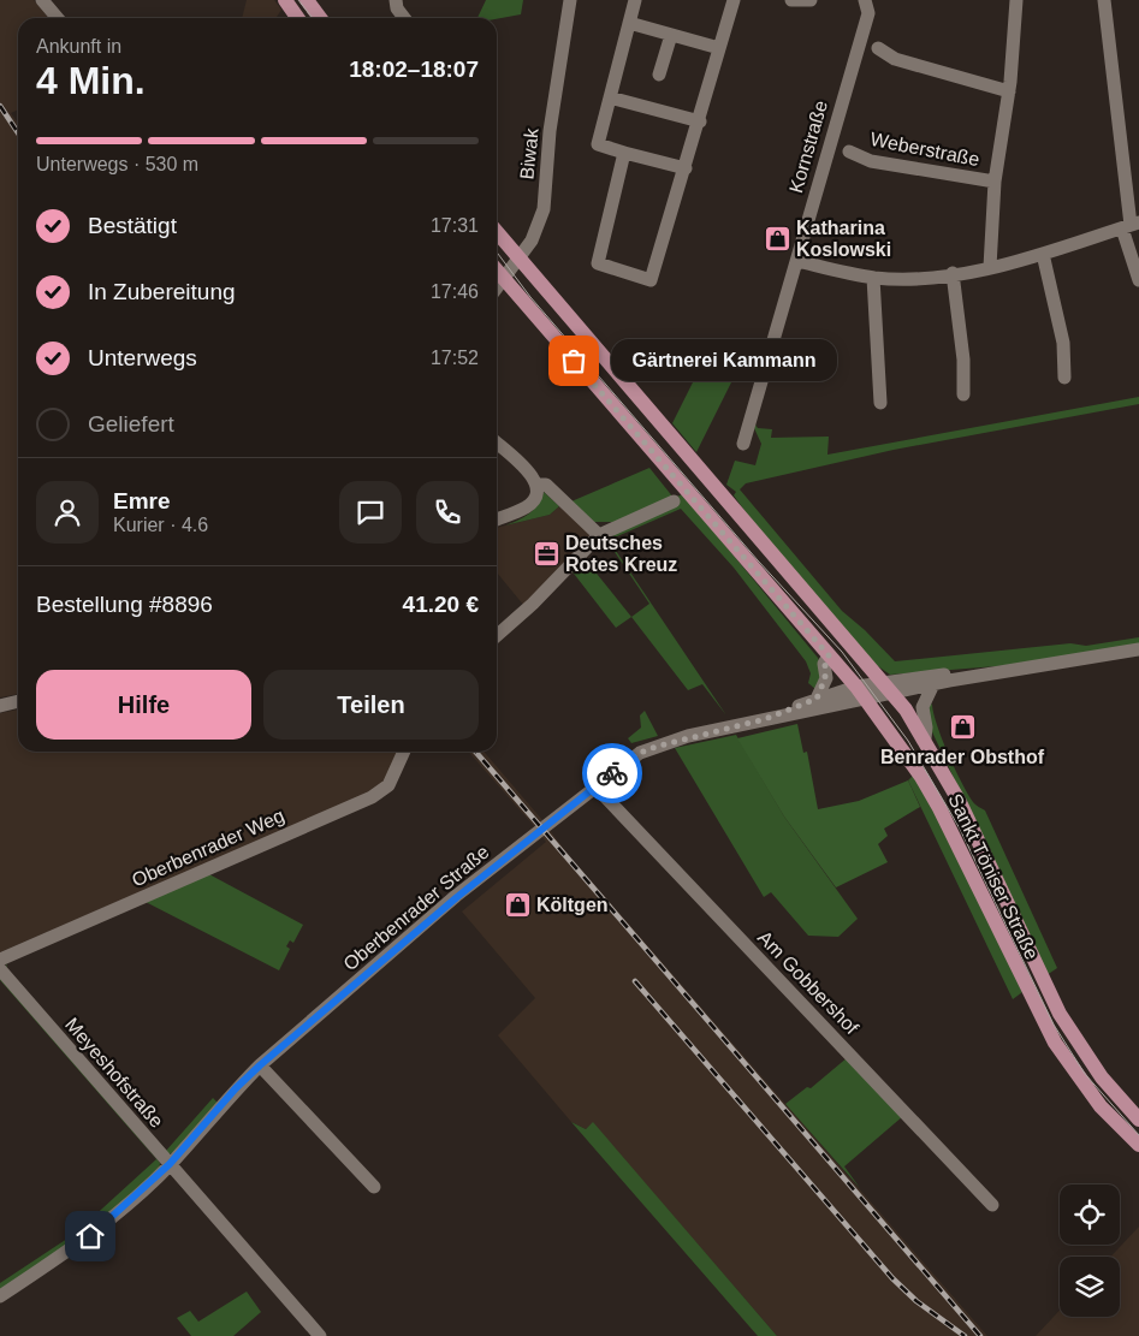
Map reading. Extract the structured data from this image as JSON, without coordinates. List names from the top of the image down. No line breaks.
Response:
{"streets":{"main road":["Sankt Töniser Straße"],"street":["Kornstraße","Weberstraße","Biwak","Oberbenrader Weg","Oberbenrader Straße","Am Gobbershof","Meyeshofstraße"]},"crossings":[["Biwak","Sankt Töniser Straße"],["Sankt Töniser Straße","Oberbenrader Straße"],["Oberbenrader Straße","Am Gobbershof"],["Oberbenrader Straße","Meyeshofstraße"]],"places":{"shop":["Katharina Koslowski","Benrader Obsthof","Költgen"],"other":["Gärtnerei Kammann"],"office":["Deutsches Rotes Kreuz"]},"page":{"heading":["4 Min.","Ankunft in","18:02–18:07"],"panel":["Emre","Kurier · 4.6","Bestellung #8896","41.20 €"],"bar":"Unterwegs · 530 m","list":[["Bestätigt","17:31"],["In Zubereitung","17:46"],["Unterwegs","17:52"],"Geliefert"],"bubble":"Gärtnerei Kammann","buttons":["Hilfe","Teilen"]}}
